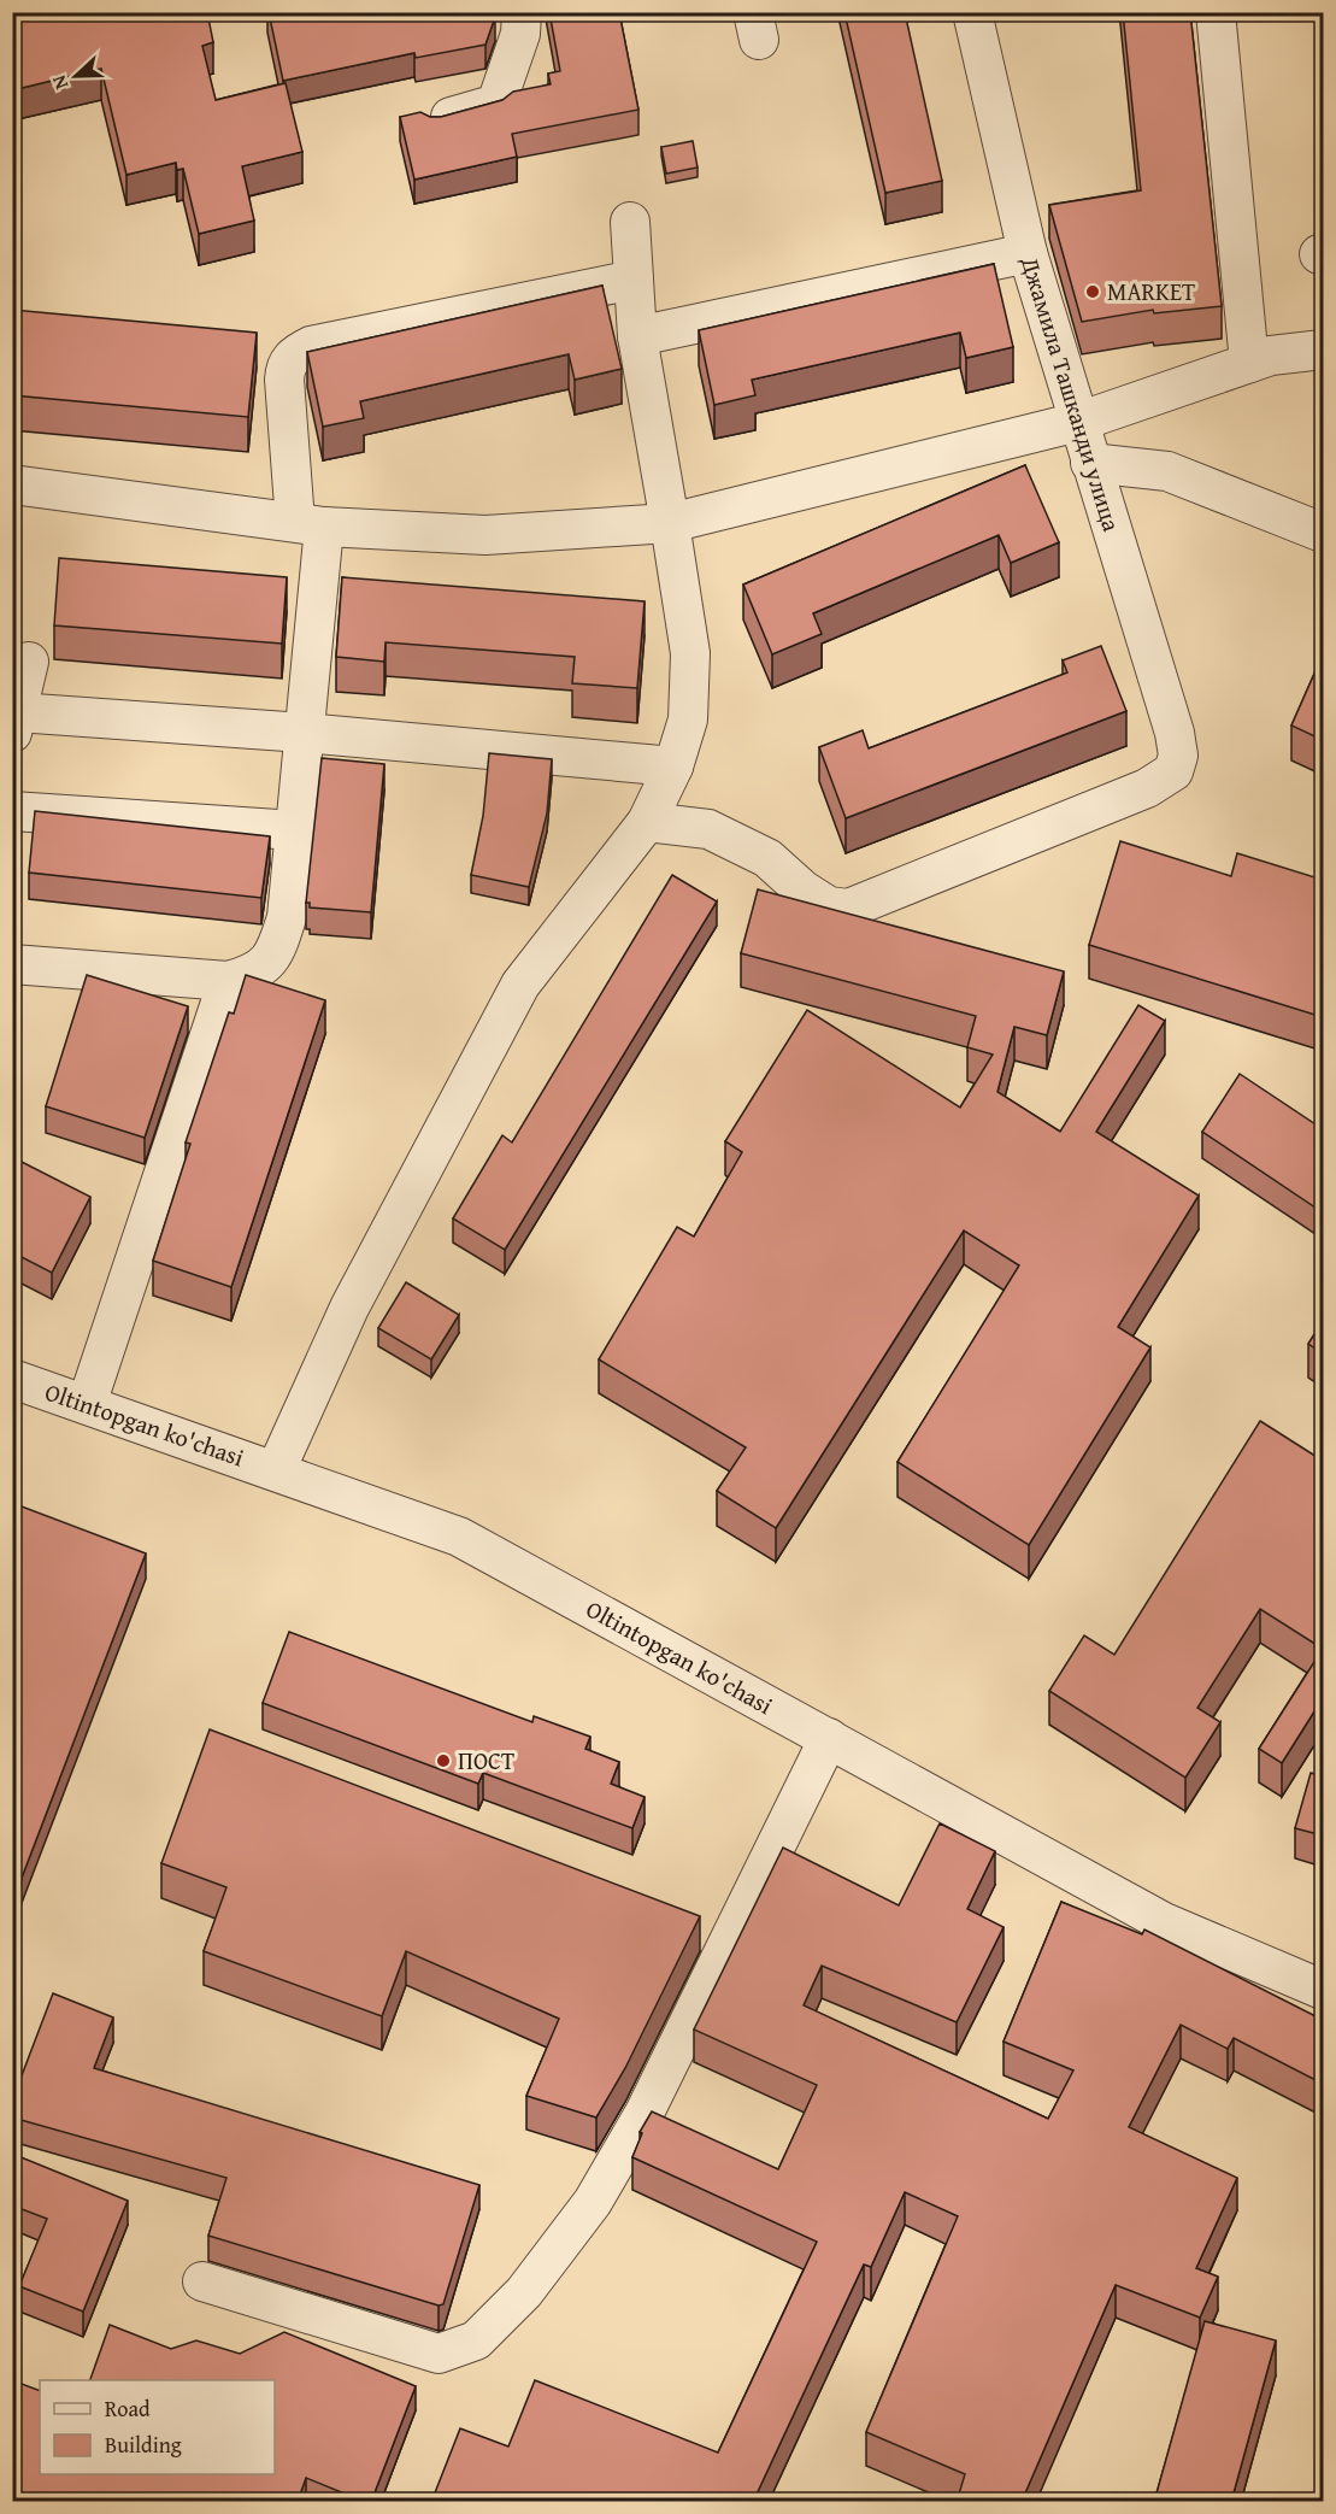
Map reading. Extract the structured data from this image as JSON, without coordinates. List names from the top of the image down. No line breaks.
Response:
{"streets":{"street":["Джамила Ташканди улица","Oltintopgan ko'chasi"]},"places":["MARKET","ПОСТ"],"legend":["Road","Building"],"north":"left"}
